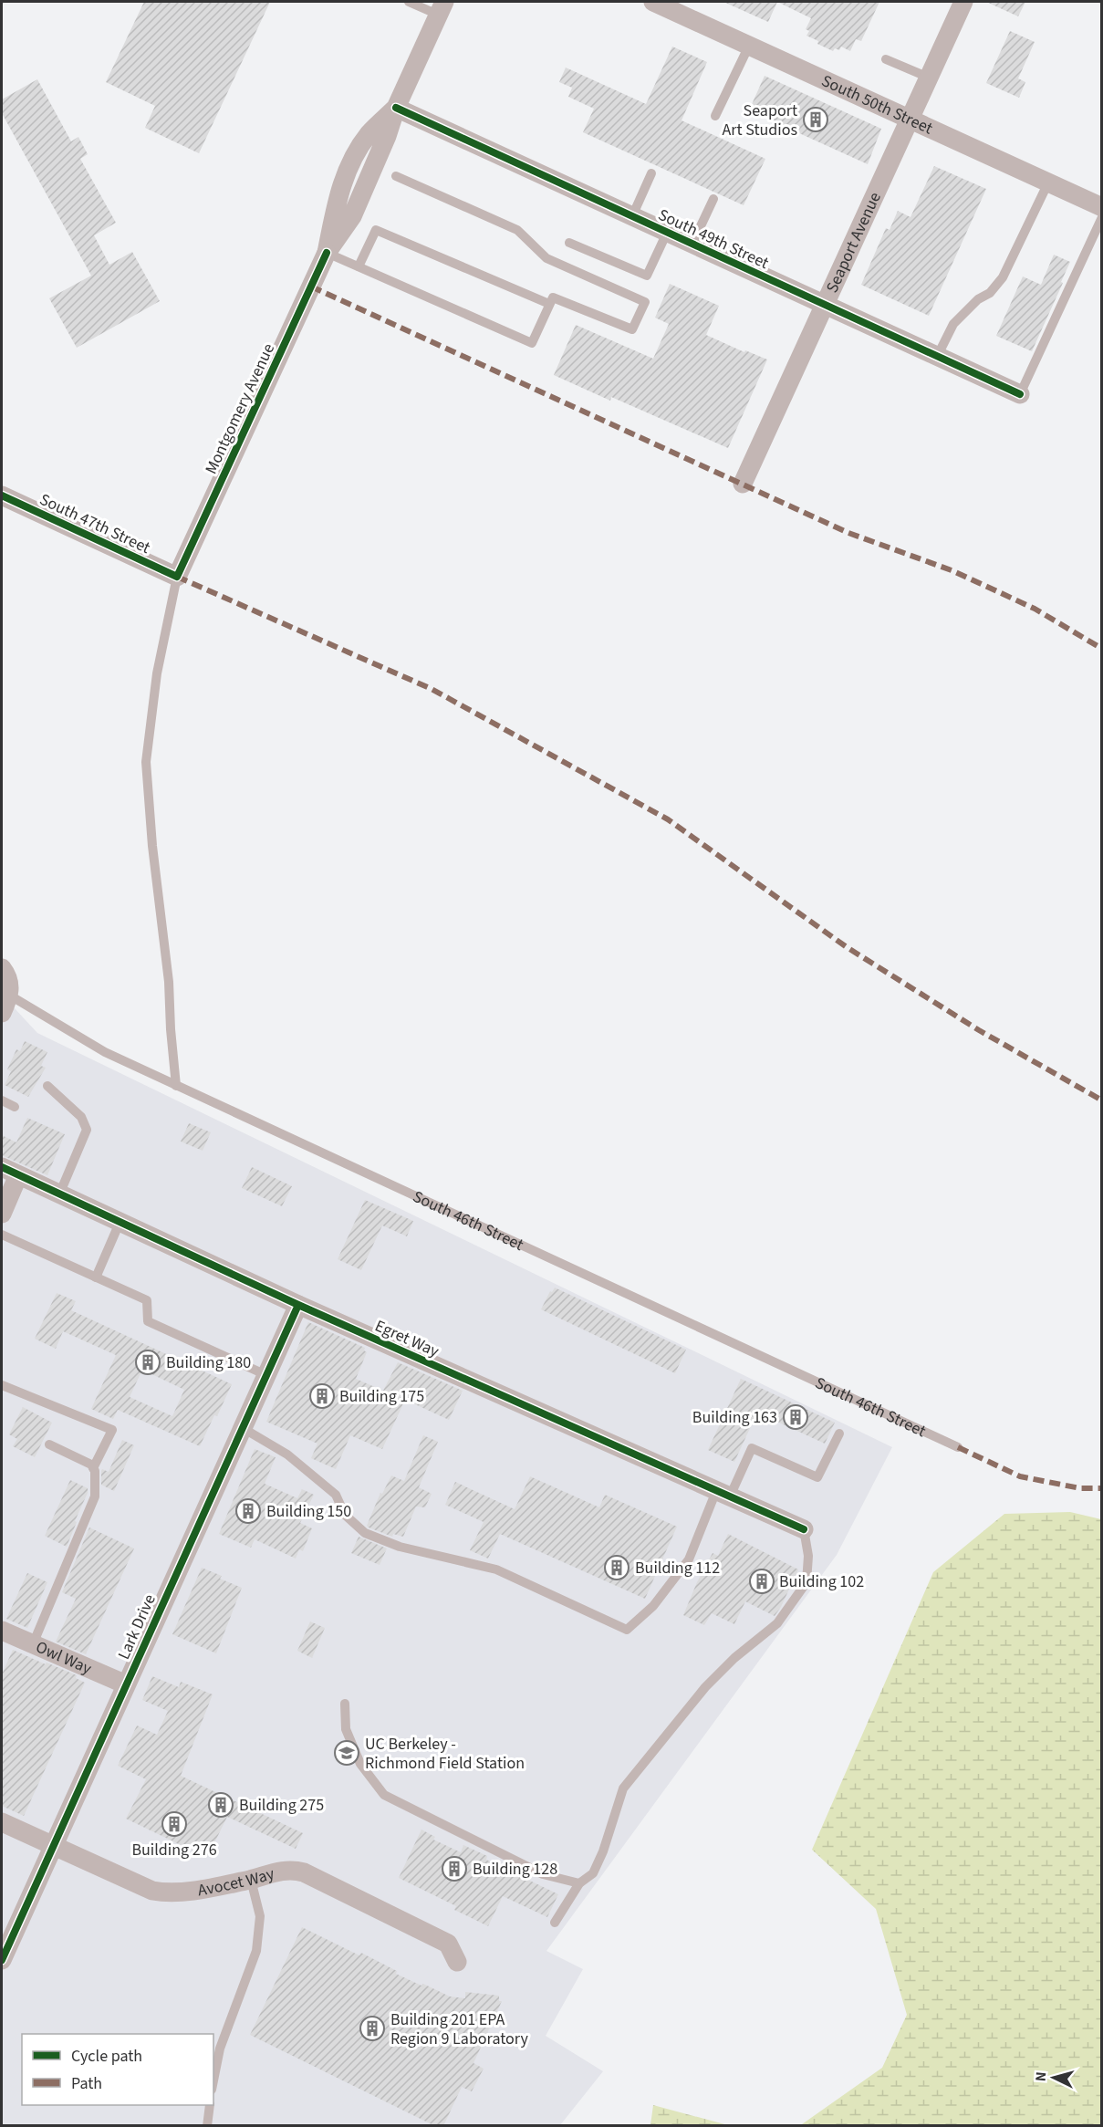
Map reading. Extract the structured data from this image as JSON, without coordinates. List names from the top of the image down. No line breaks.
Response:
{"streets":{"street":["South 50th Street","South 49th Street","Seaport Avenue","Montgomery Avenue","South 47th Street","Egret Way","Lark Drive","Owl Way","Avocet Way"],"lane":["South 46th Street"]},"crossings":[["South 50th Street","Seaport Avenue"],["South 49th Street","Seaport Avenue"],["South 49th Street","Montgomery Avenue"],["Montgomery Avenue","South 47th Street"],["Egret Way","Lark Drive"],["Lark Drive","Owl Way"],["Lark Drive","Avocet Way"]],"places":{"building":["Seaport Art Studios","Building 180","Building 175","Building 163","Building 150","Building 112","Building 102","Building 275","Building 276","Building 128","Building 201 EPA Region 9 Laboratory"],"school or university":["UC Berkeley - Richmond Field Station"]},"legend":["Cycle path","Path"],"north":"left"}
